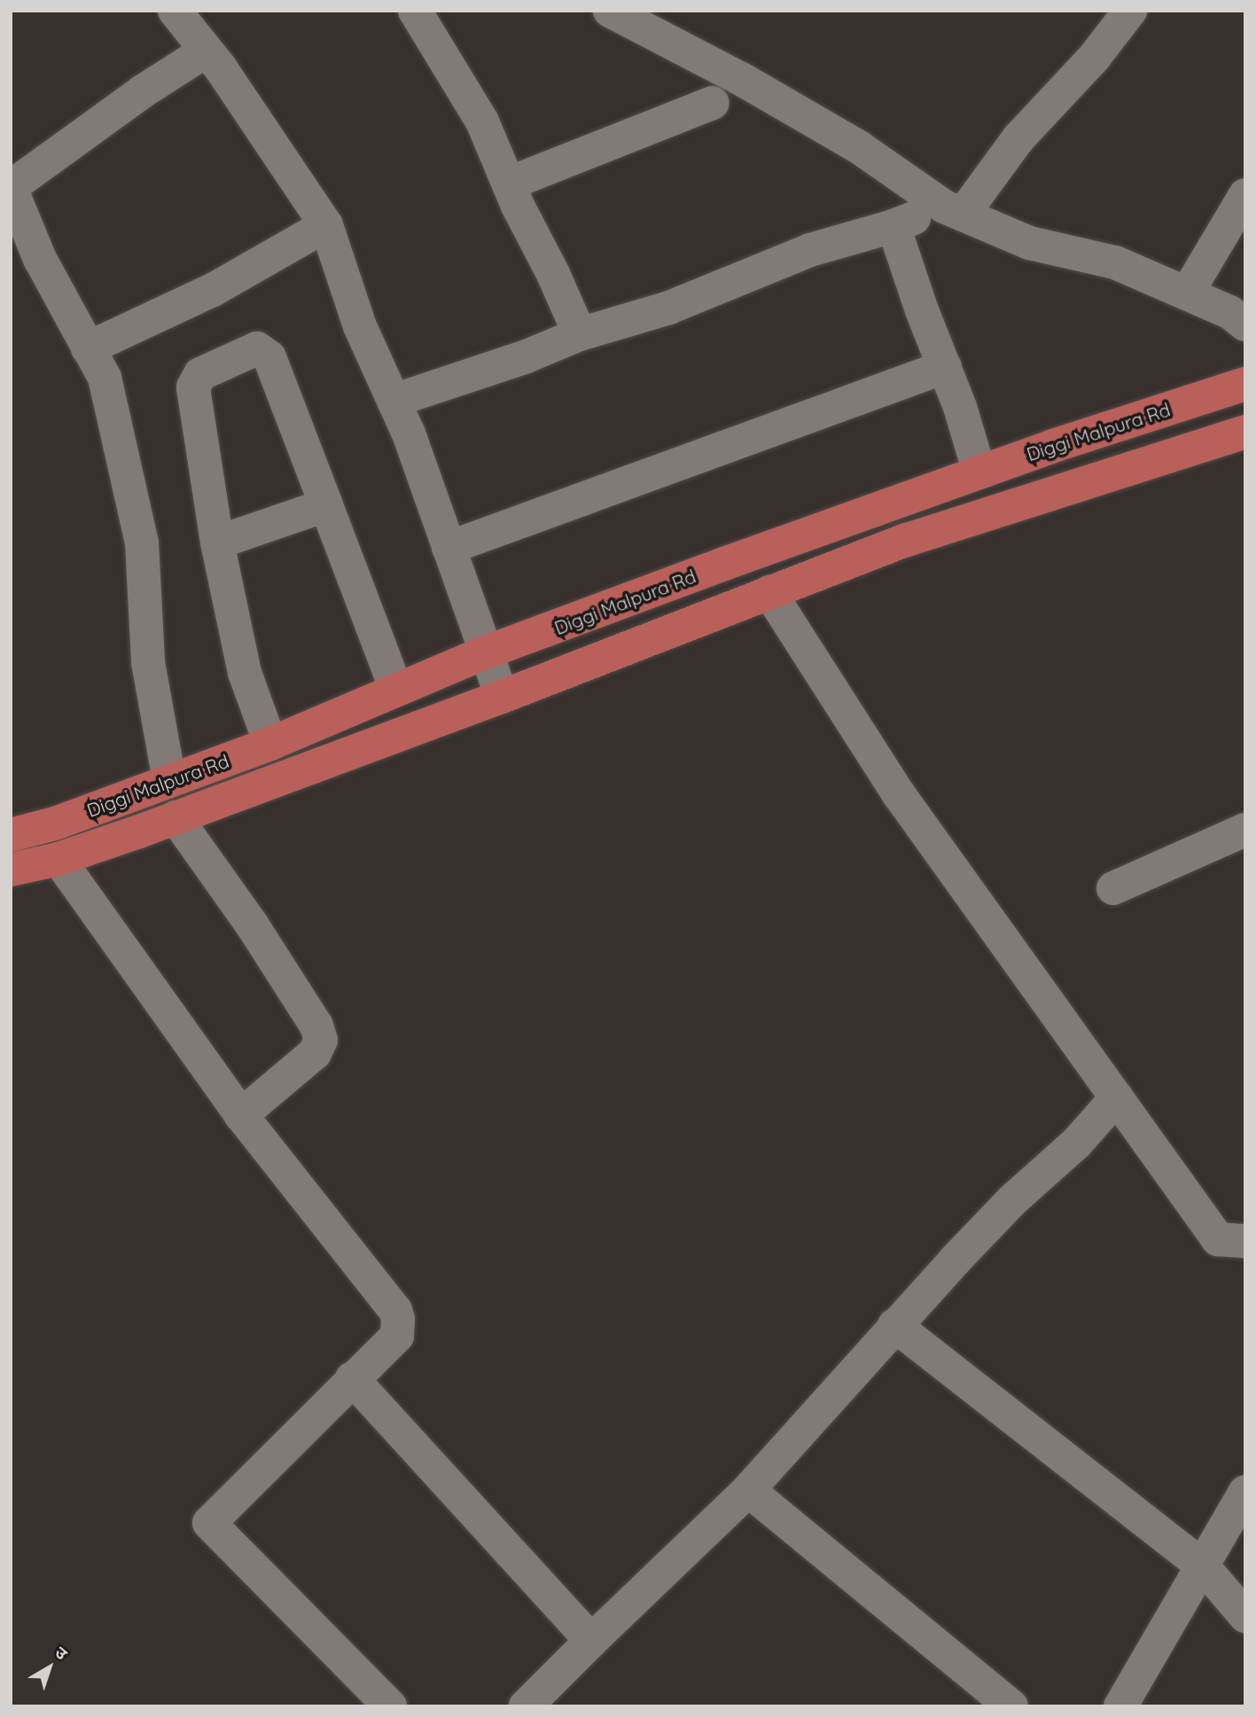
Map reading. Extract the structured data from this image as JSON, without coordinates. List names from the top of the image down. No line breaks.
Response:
{"streets":{"main road":["Diggi Malpura Rd"]},"north":"top right"}
